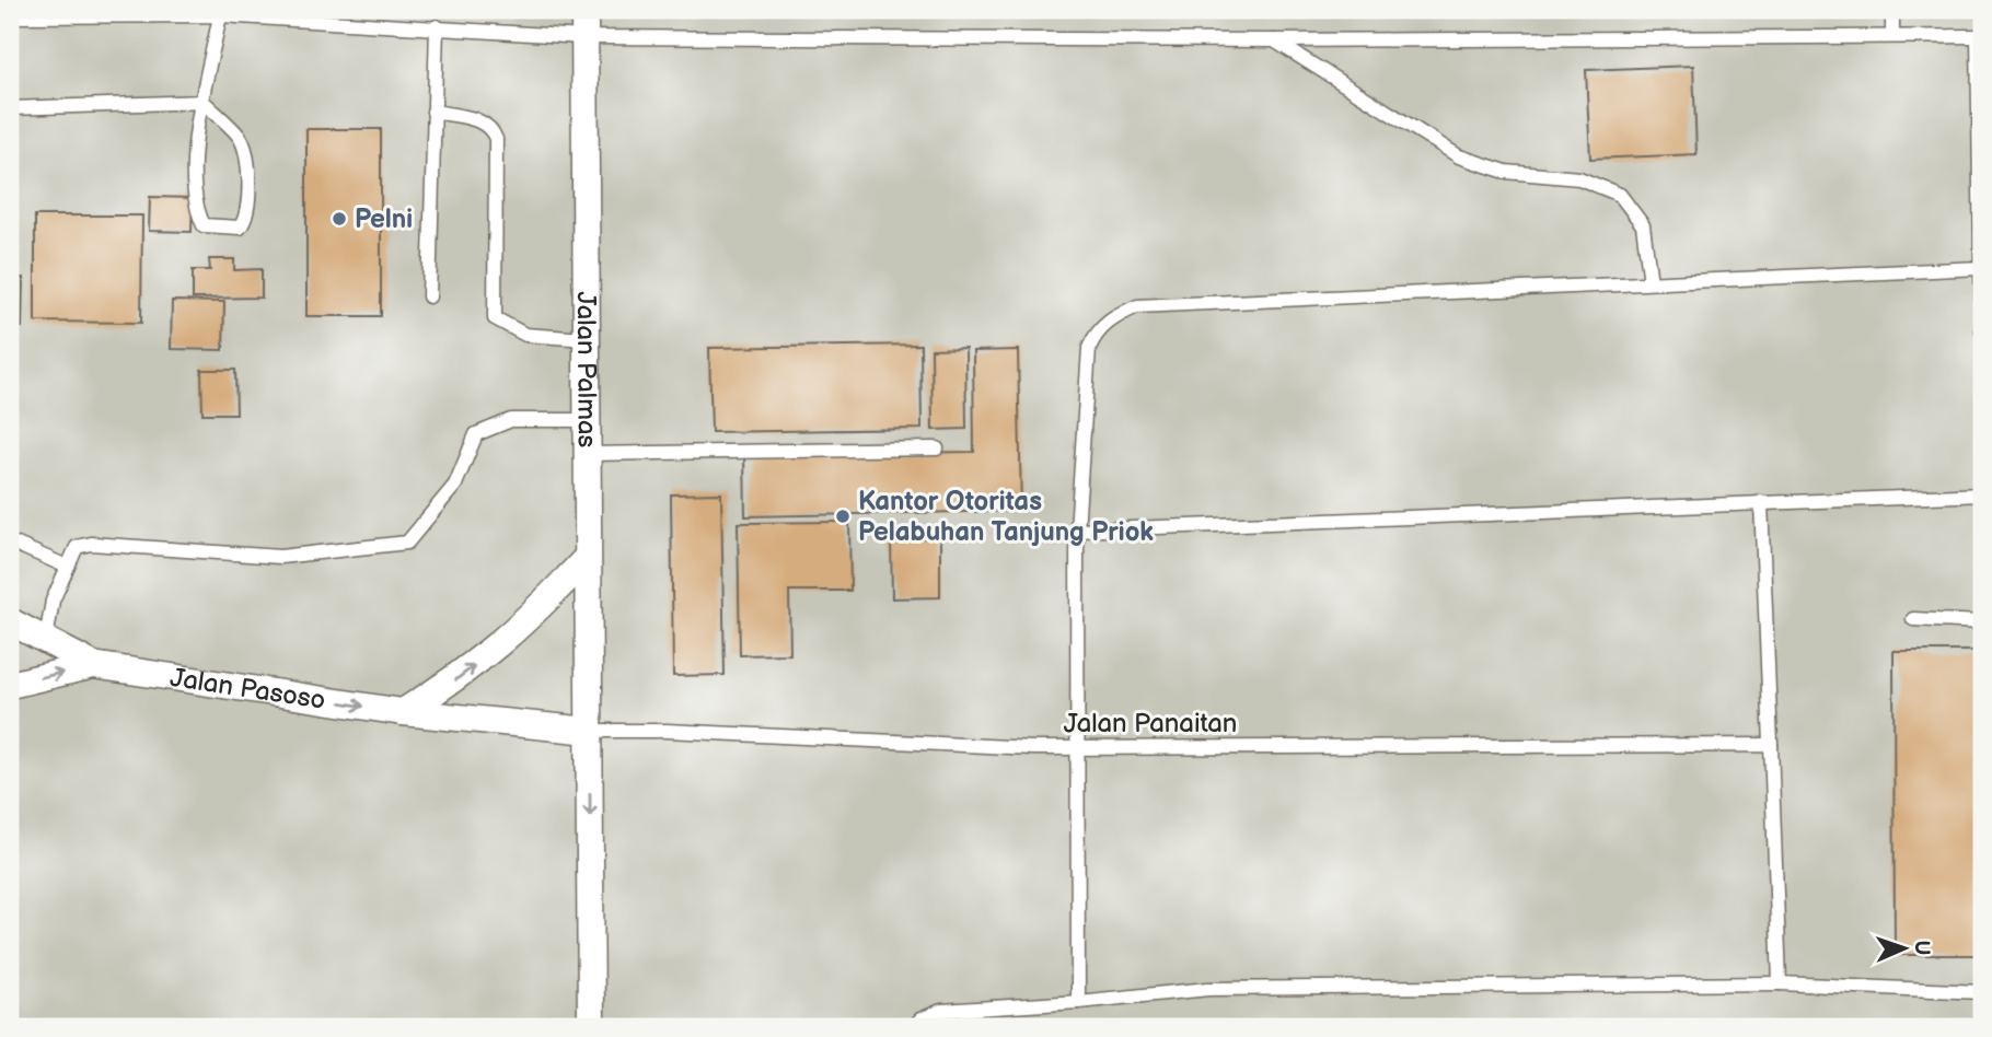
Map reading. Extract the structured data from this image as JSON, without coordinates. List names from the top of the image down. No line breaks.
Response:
{"streets":{"street":["Jalan Palmas","Jalan Pasoso"],"lane":["Jalan Panaitan"]},"crossings":[["Jalan Palmas","Jalan Pasoso"],["Jalan Palmas","Jalan Panaitan"],["Jalan Pasoso","Jalan Panaitan"]],"one_way":["Jalan Pasoso"],"places":["Pelni","Kantor Otoritas Pelabuhan Tanjung Priok"],"north":"right"}
